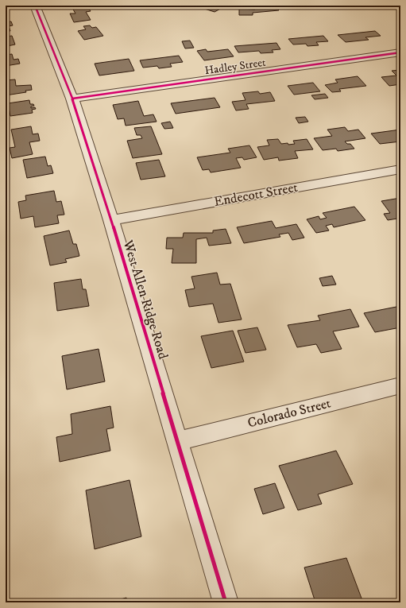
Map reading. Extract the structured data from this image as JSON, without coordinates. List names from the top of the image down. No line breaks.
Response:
{"streets":{"street":["Hadley Street","Endecott Street","West Allen Ridge Road","Colorado Street"]},"crossings":[["Hadley Street","West Allen Ridge Road"],["Endecott Street","West Allen Ridge Road"],["West Allen Ridge Road","Colorado Street"]]}
